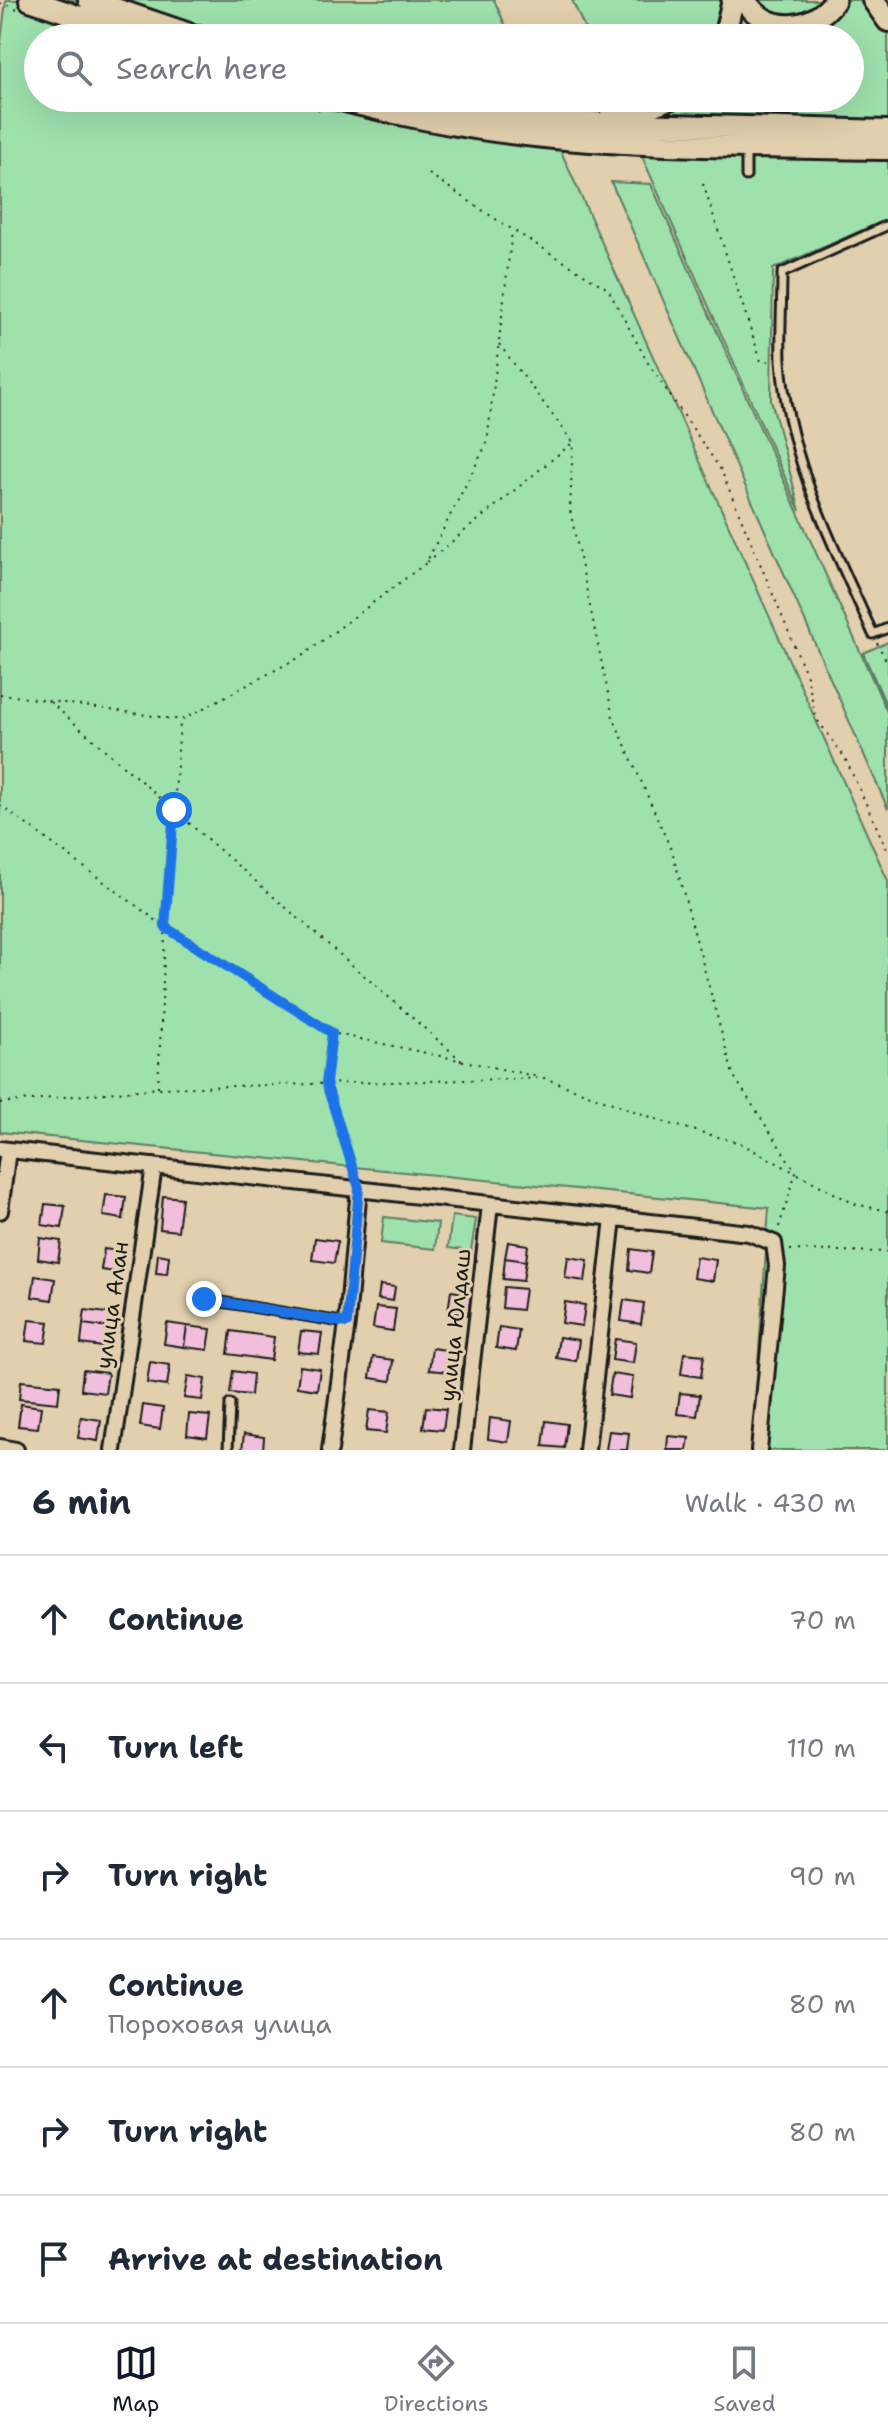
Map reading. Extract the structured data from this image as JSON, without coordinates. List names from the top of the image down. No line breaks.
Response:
{"streets":{"street":["улица Алан","улица Юлдаш"]},"page":{"search":"Search here","heading":["6 min","Walk · 430 m"],"list":[["Continue","70 m"],["Turn left","110 m"],["Turn right","90 m"],["Continue","Пороховая улица","80 m"],["Turn right","80 m"],"Arrive at destination"],"nav":["Map","Directions","Saved"]}}
